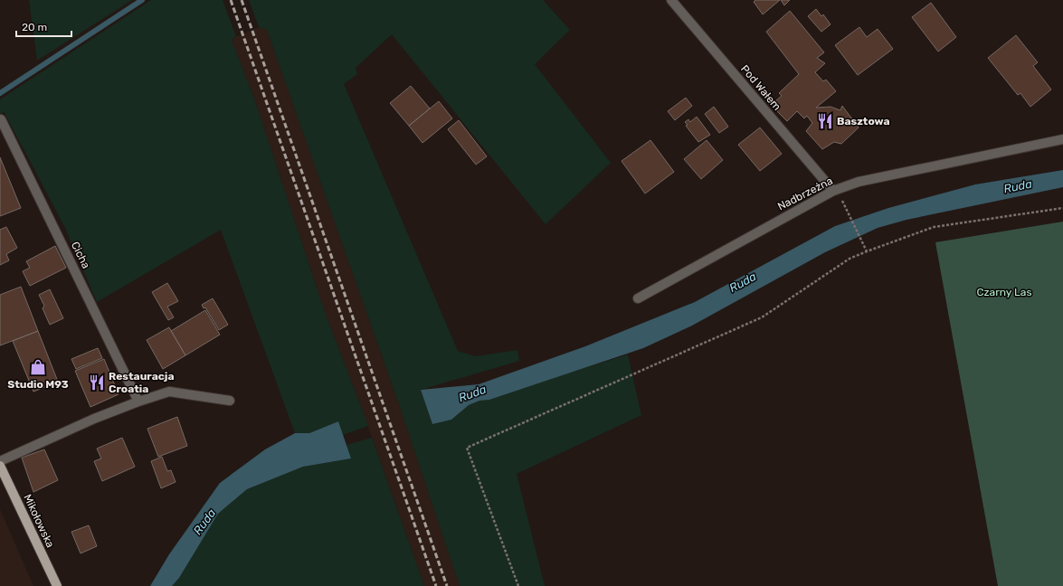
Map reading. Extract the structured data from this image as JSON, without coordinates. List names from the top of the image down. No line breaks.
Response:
{"streets":{"main road":["Mikołowska"],"street":["Pod Wałem","Nadbrzeżna","Cicha"]},"crossings":[["Pod Wałem","Nadbrzeżna"]],"water":["Ruda"],"parks":["Czarny Las"],"places":{"restaurant":["Basztowa","Restauracja Croatia"],"shop":["Studio M93"]},"scale_bar":"20 m"}
